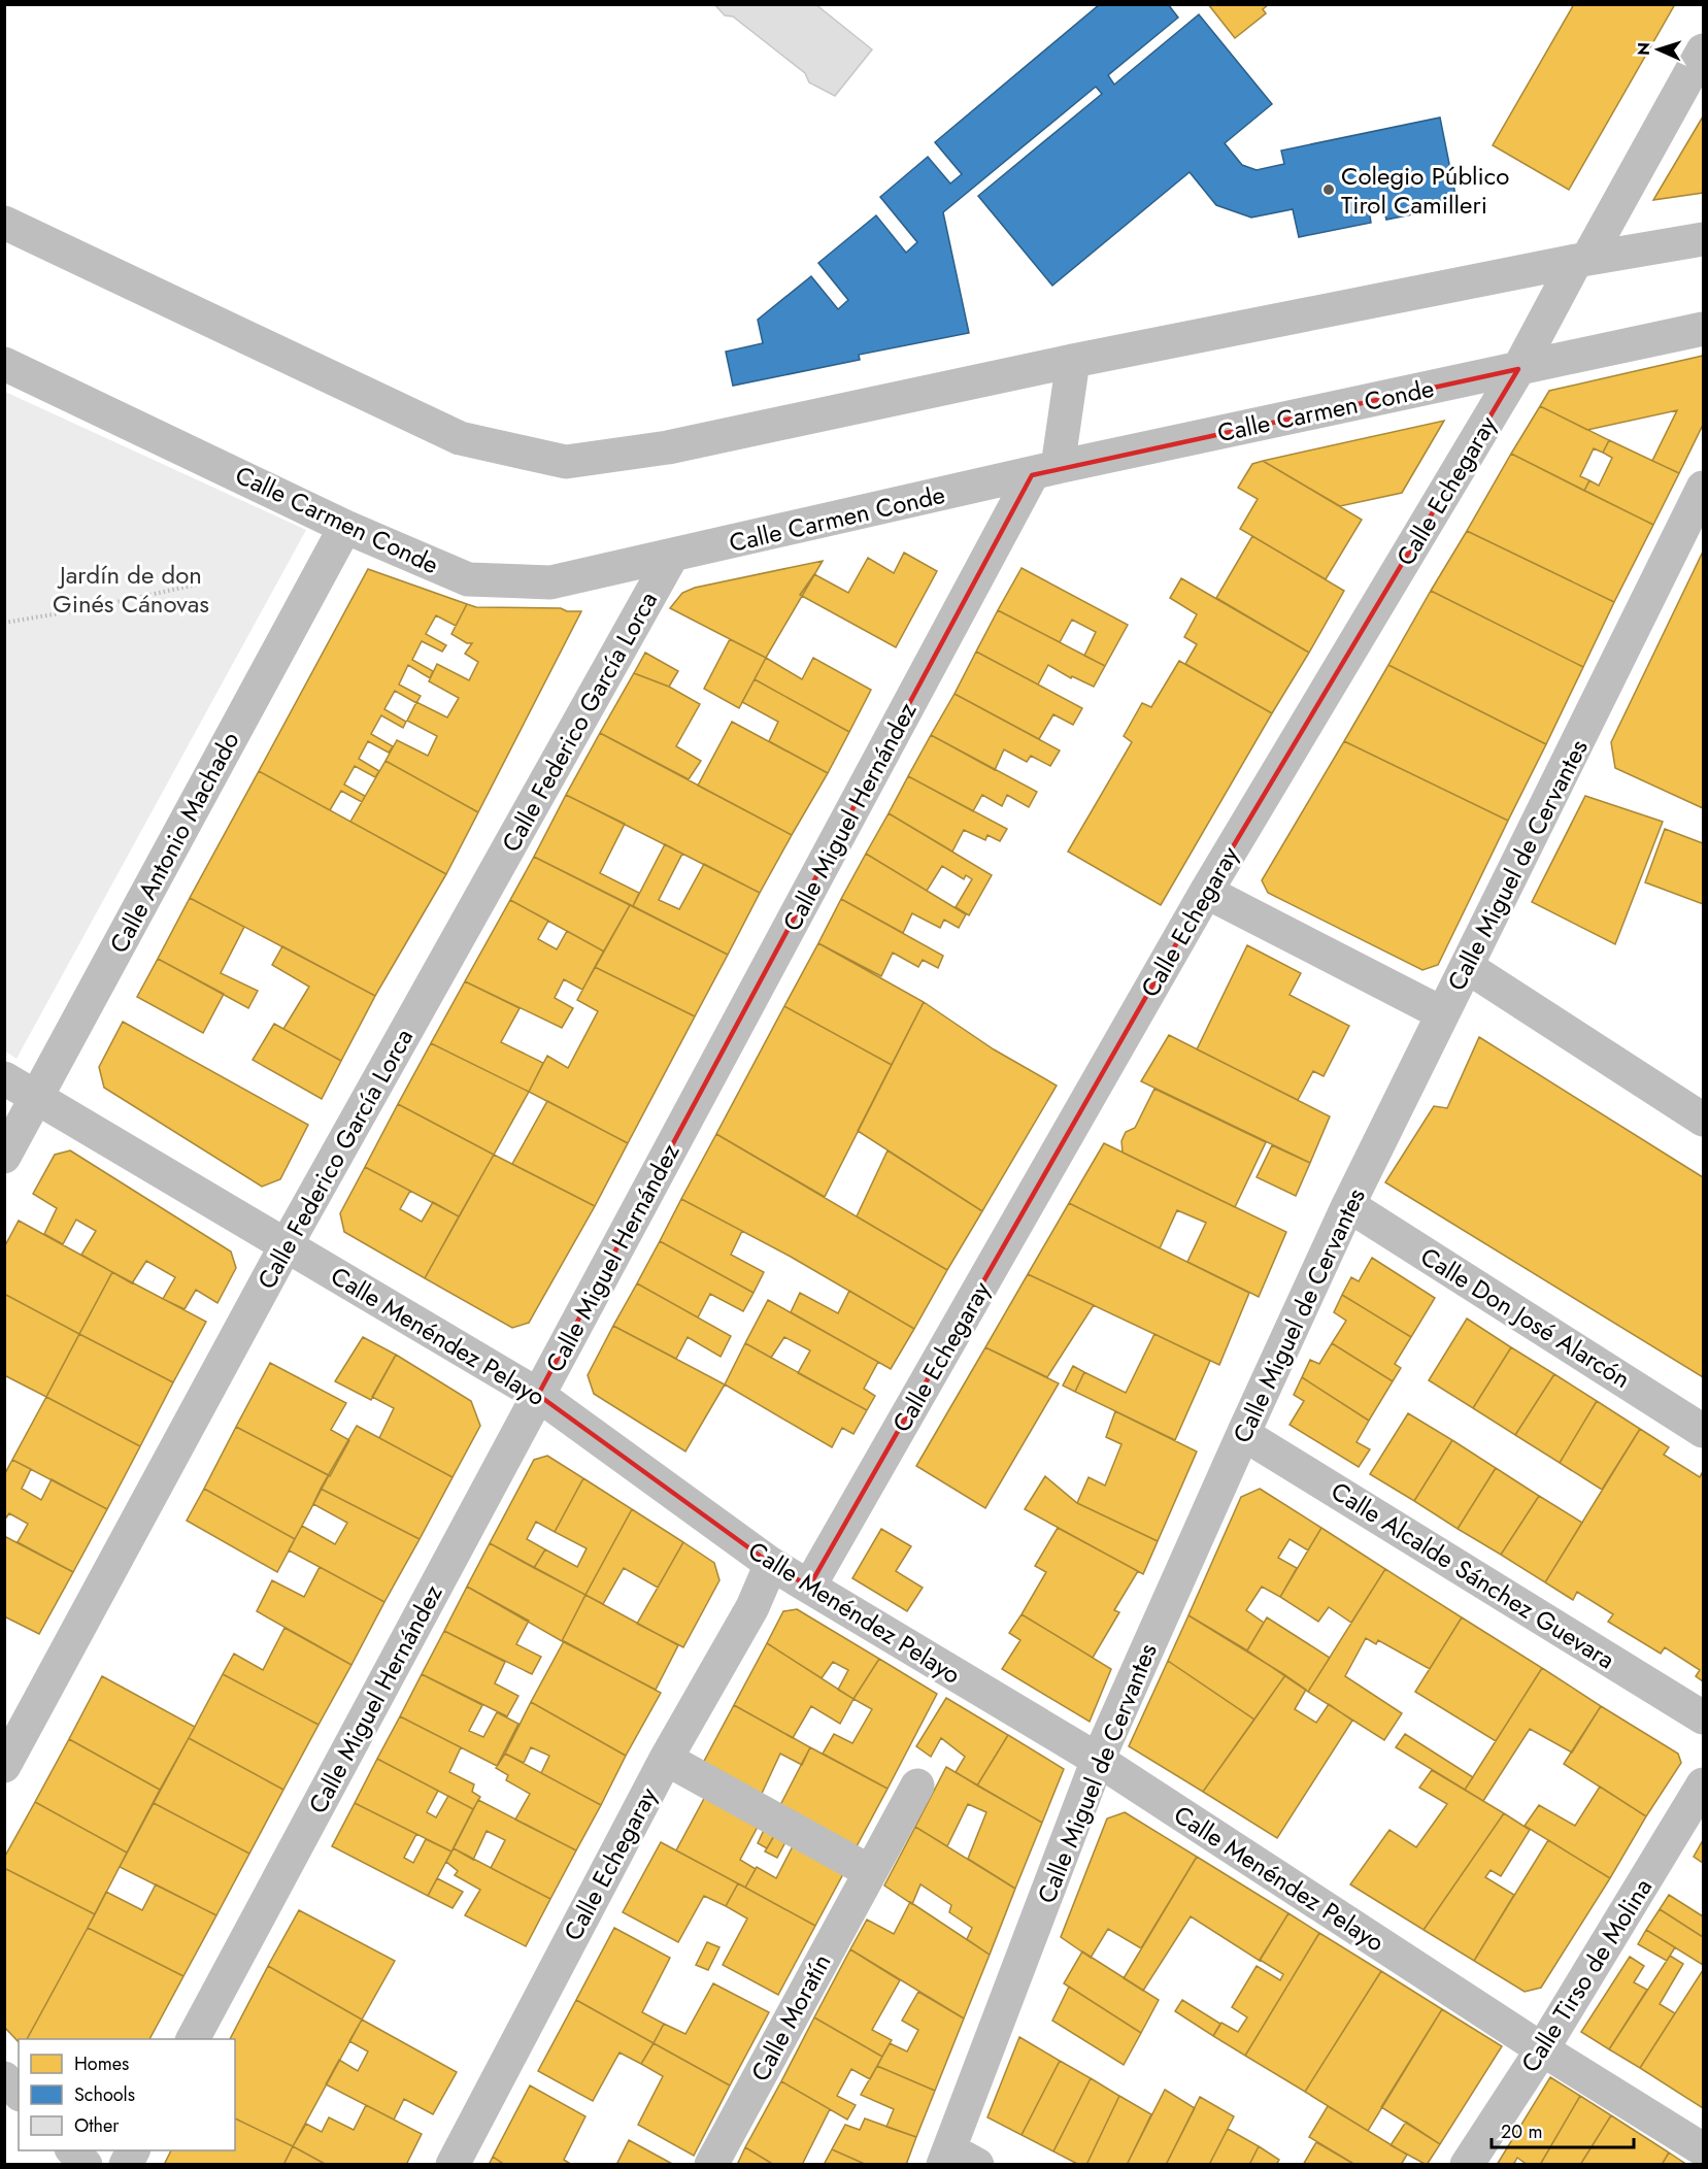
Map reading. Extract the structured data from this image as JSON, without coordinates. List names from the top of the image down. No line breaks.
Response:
{"streets":{"street":["Calle Carmen Conde","Calle Echegaray","Calle Federico García Lorca","Calle Miguel Hernández","Calle Antonio Machado","Calle Miguel de Cervantes","Calle Don José Alarcón","Calle Menéndez Pelayo","Calle Alcalde Sánchez Guevara","Calle Tirso de Molina","Calle Moratín"]},"crossings":[["Calle Carmen Conde","Calle Echegaray"],["Calle Carmen Conde","Calle Federico García Lorca"],["Calle Carmen Conde","Calle Miguel Hernández"],["Calle Carmen Conde","Calle Antonio Machado"],["Calle Echegaray","Calle Menéndez Pelayo"],["Calle Federico García Lorca","Calle Menéndez Pelayo"],["Calle Miguel Hernández","Calle Menéndez Pelayo"],["Calle Antonio Machado","Calle Menéndez Pelayo"],["Calle Miguel de Cervantes","Calle Don José Alarcón"],["Calle Miguel de Cervantes","Calle Menéndez Pelayo"],["Calle Miguel de Cervantes","Calle Alcalde Sánchez Guevara"],["Calle Menéndez Pelayo","Calle Tirso de Molina"]],"parks":["Jardín de don Ginés Cánovas"],"places":["Colegio Público Tirol Camilleri"],"legend":["Homes","Schools","Other"],"scale_bar":"20 m","north":"left"}
